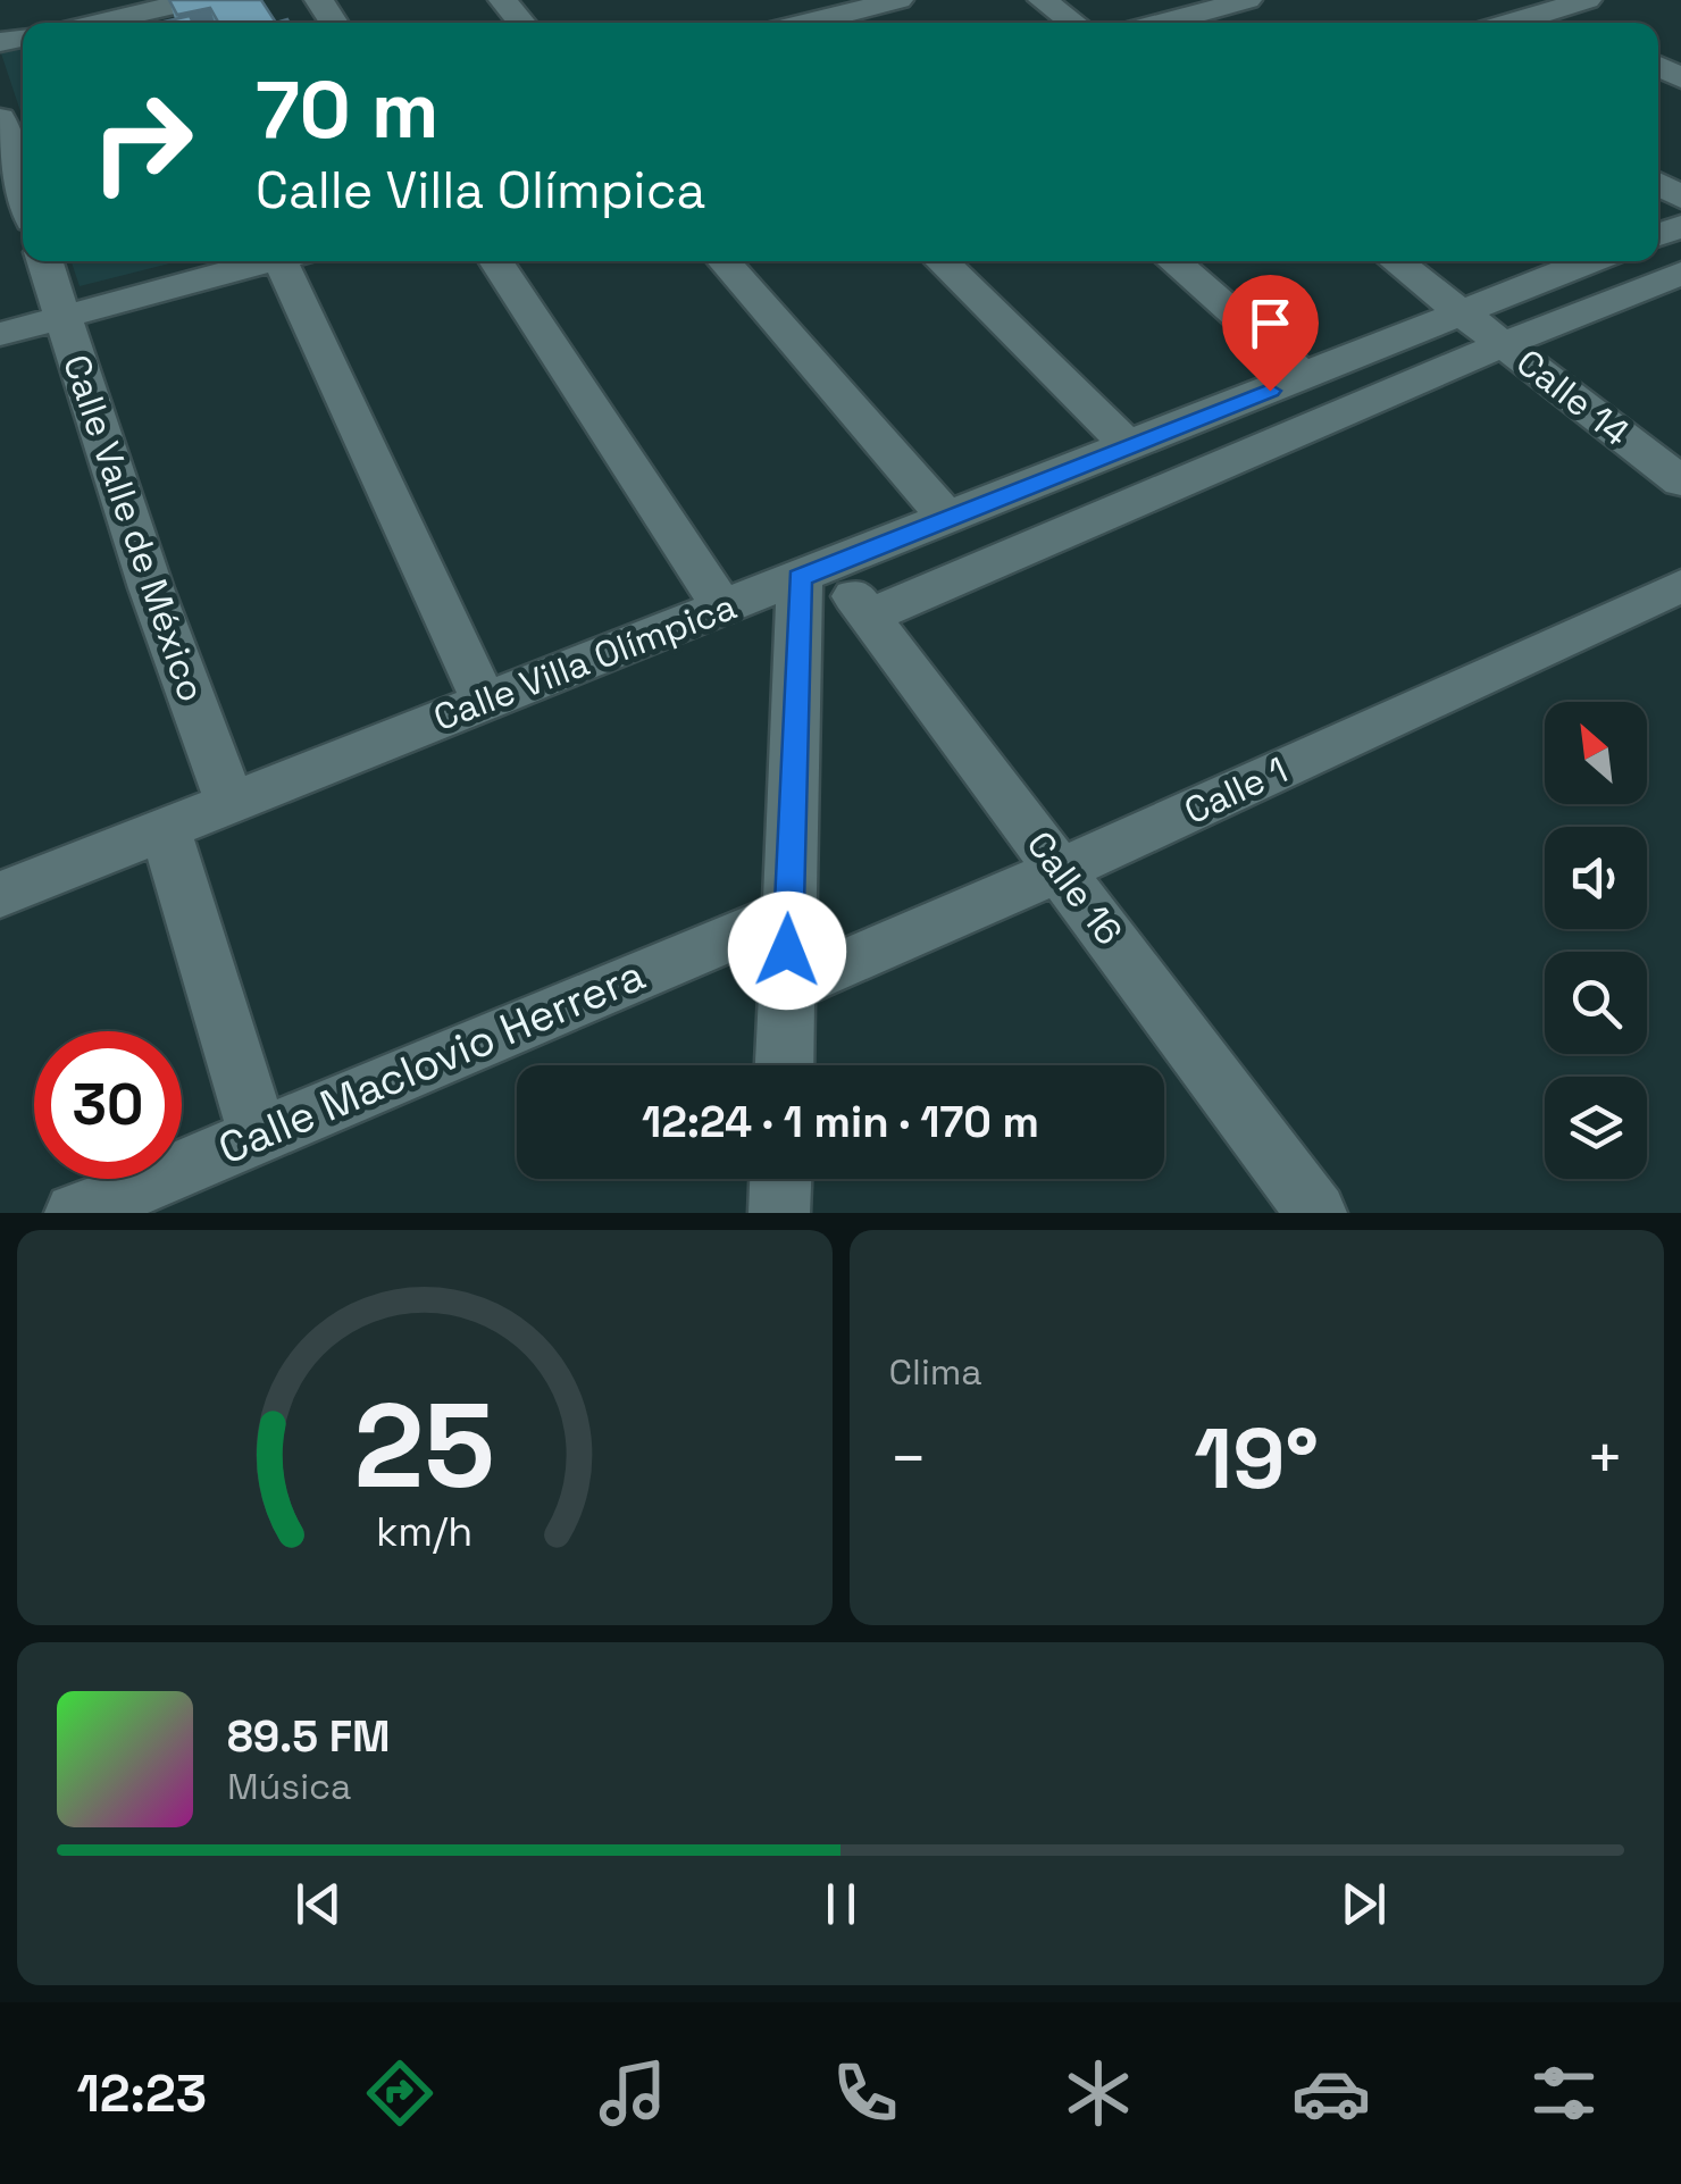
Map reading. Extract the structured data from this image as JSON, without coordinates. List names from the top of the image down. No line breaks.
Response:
{"streets":{"street":["Calle 14","Calle Valle de México","Calle Villa Olímpica","Calle 1","Calle 16","Calle Maclovio Herrera"]},"crossings":[["Calle 14","Calle Villa Olímpica"],["Calle Valle de México","Calle Villa Olímpica"],["Calle Villa Olímpica","Calle 16"],["Calle 1","Calle 16"]],"north":"top left","page":{"turn":["70 m","Calle Villa Olímpica"],"limit":"30","trip":"12:24 · 1 min · 170 m","tile":"Clima","heat":["−","19°","+"],"song":["89.5 FM","Música"],"tabs":"12:23","gauge":["25","km/h"]}}
